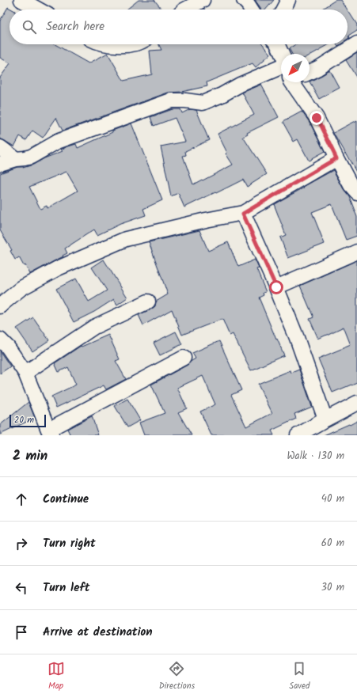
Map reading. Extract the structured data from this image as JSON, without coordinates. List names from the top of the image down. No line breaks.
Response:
{"scale_bar":"20 m","north":"bottom left","page":{"search":"Search here","scale":"20 m","heading":["2 min","Walk · 130 m"],"list":[["Continue","40 m"],["Turn right","60 m"],["Turn left","30 m"],"Arrive at destination"],"nav":["Map","Directions","Saved"]}}
